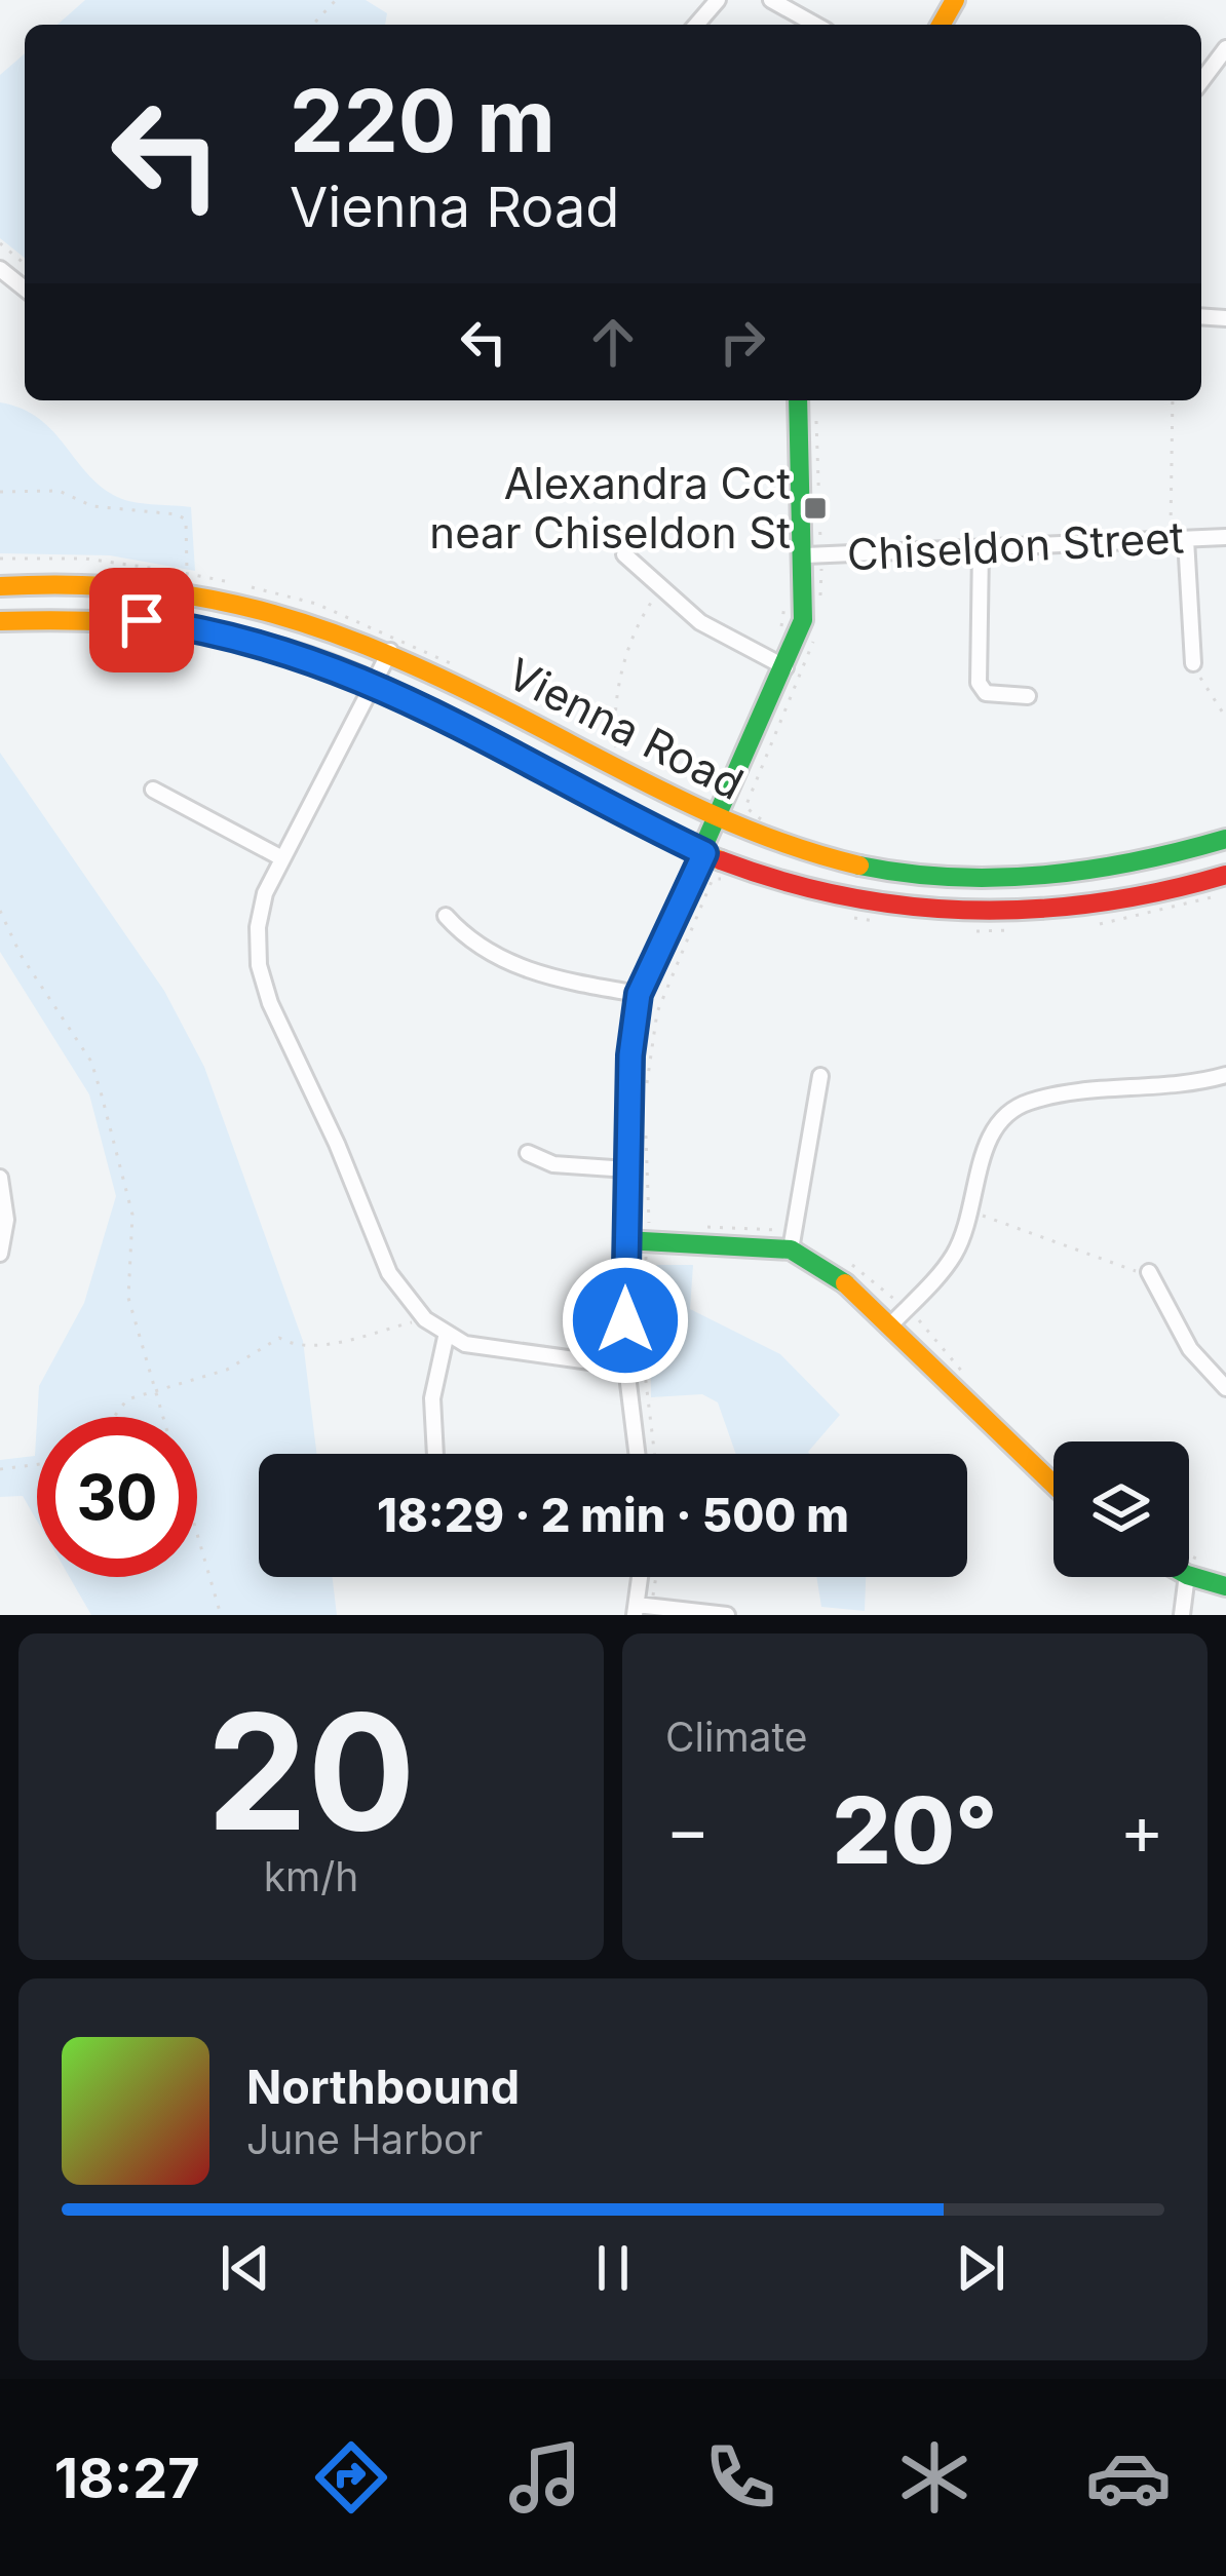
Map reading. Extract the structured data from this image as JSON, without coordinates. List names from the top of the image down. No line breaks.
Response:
{"streets":{"main road":["Vienna Road"],"street":["Chiseldon Street"]},"places":{"transit":["Alexandra Cct near Chiseldon St"]},"page":{"turn":["220 m","Vienna Road"],"limit":"30","trip":"18:29 · 2 min · 500 m","tile":[["20","km/h"],"Climate"],"heat":["−","20°","+"],"song":["Northbound","June Harbor"],"tabs":"18:27"}}
